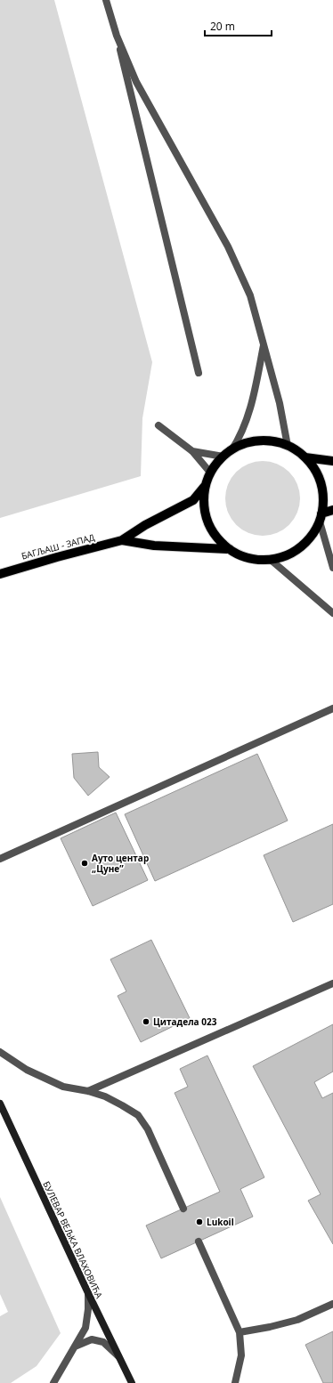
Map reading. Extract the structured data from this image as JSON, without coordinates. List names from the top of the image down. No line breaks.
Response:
{"streets":{"main road":["БАГЉАШ - ЗАПАД","БУЛЕВАР ВЕЉКА ВЛАХОВИЋА"]},"places":["Ауто центар „Цуне”","Цитадела 023","Lukoil"],"scale_bar":"20 m"}
